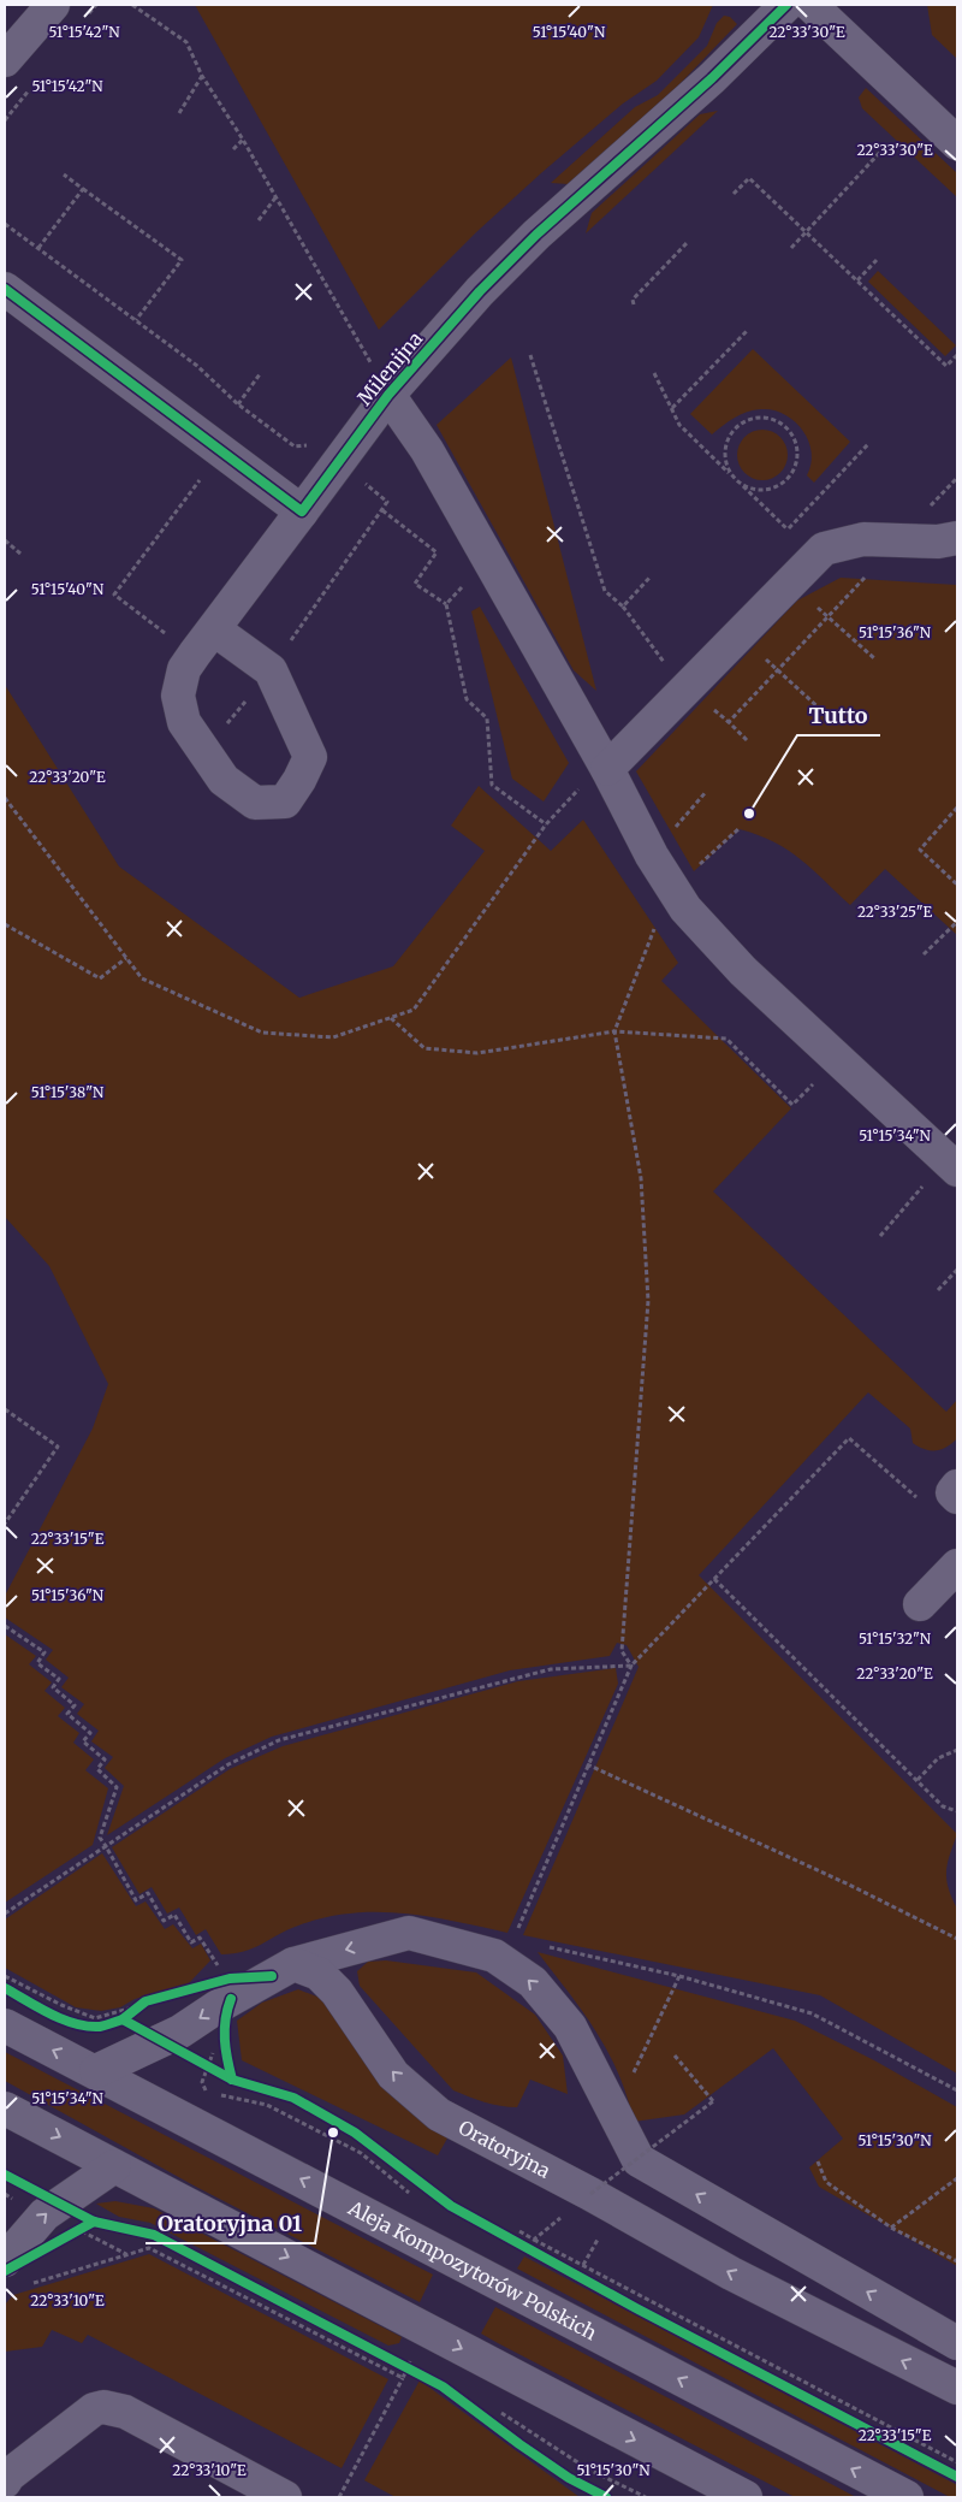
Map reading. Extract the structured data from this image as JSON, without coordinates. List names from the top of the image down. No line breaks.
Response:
{"streets":{"street":["Milenijna","Oratoryjna","Aleja Kompozytorów Polskich"]},"places":["Tutto","Oratoryjna 01"],"coordinates":["22°33'30\"E","51°15'42\"N","51°15'40\"N","51°15'36\"N","22°33'20\"E","22°33'25\"E","51°15'38\"N","51°15'34\"N","22°33'15\"E","51°15'32\"N","51°15'30\"N","22°33'10\"E"]}
